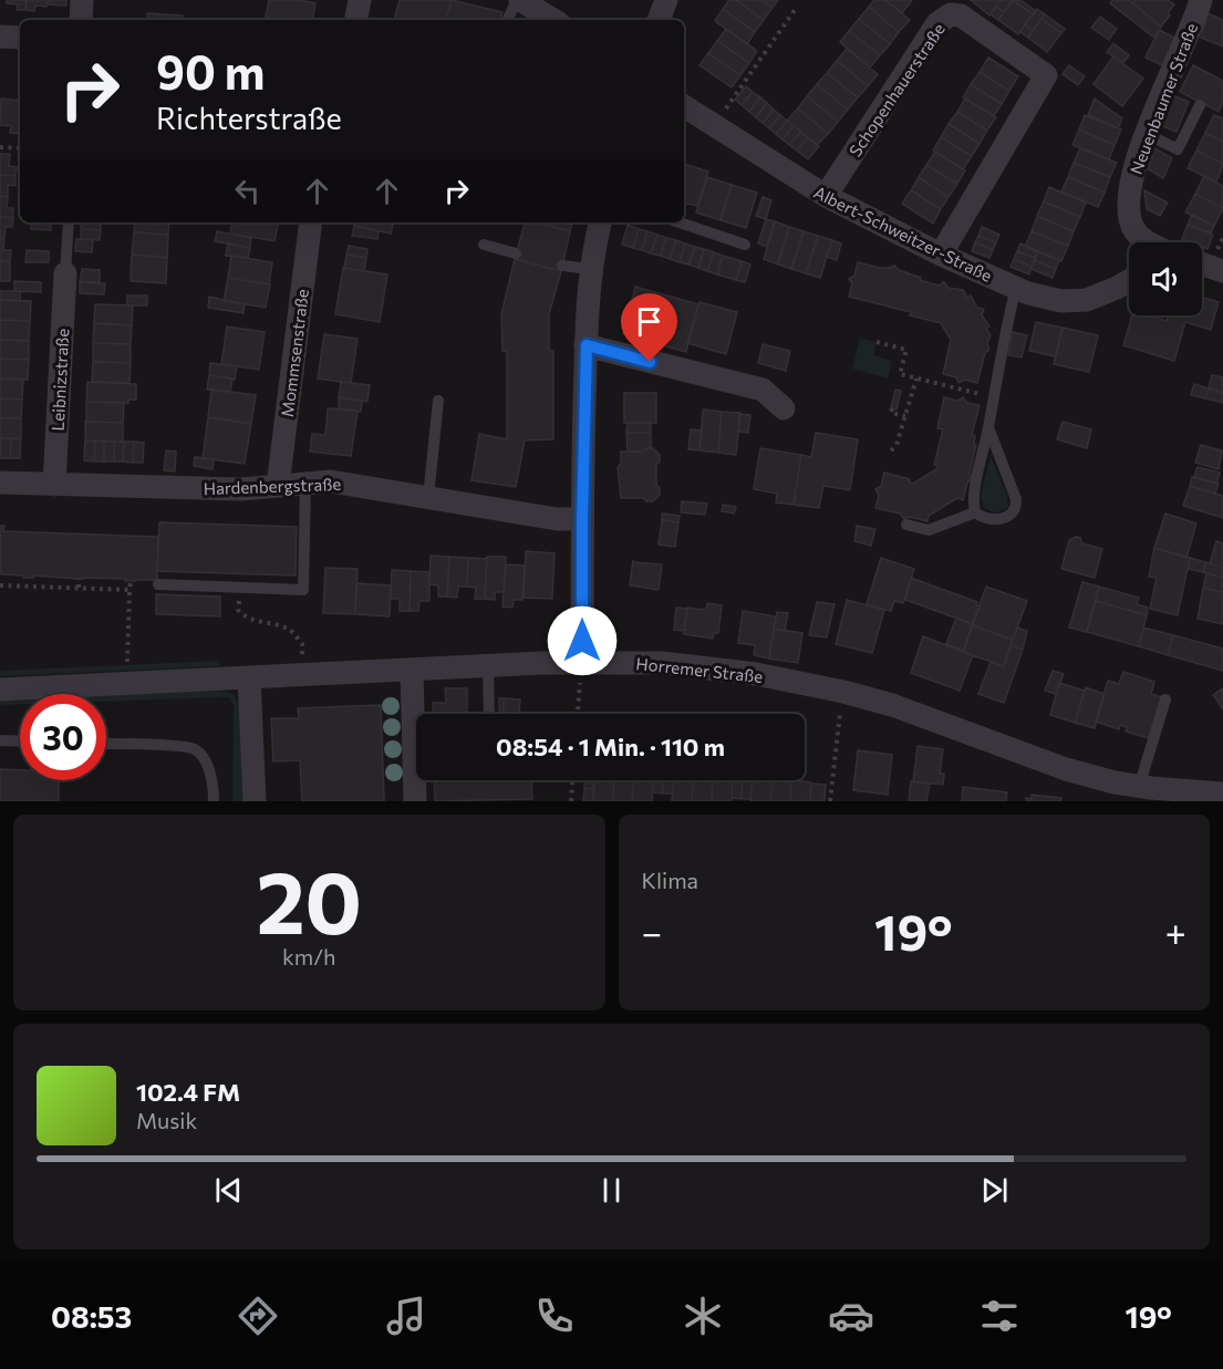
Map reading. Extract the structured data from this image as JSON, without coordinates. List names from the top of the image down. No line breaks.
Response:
{"streets":{"street":["Schopenhauerstraße","Neuenbaumer Straße","Albert-Schweitzer-Straße","Mommsenstraße","Leibnizstraße","Hardenbergstraße","Horremer Straße"]},"crossings":[["Schopenhauerstraße","Albert-Schweitzer-Straße"],["Mommsenstraße","Hardenbergstraße"],["Leibnizstraße","Hardenbergstraße"]],"page":{"turn":["90 m","Richterstraße"],"limit":"30","trip":"08:54 · 1 Min. · 110 m","tile":[["20","km/h"],"Klima"],"heat":["−","19°","+"],"song":["102.4 FM","Musik"],"tabs":["08:53","19°"]}}
